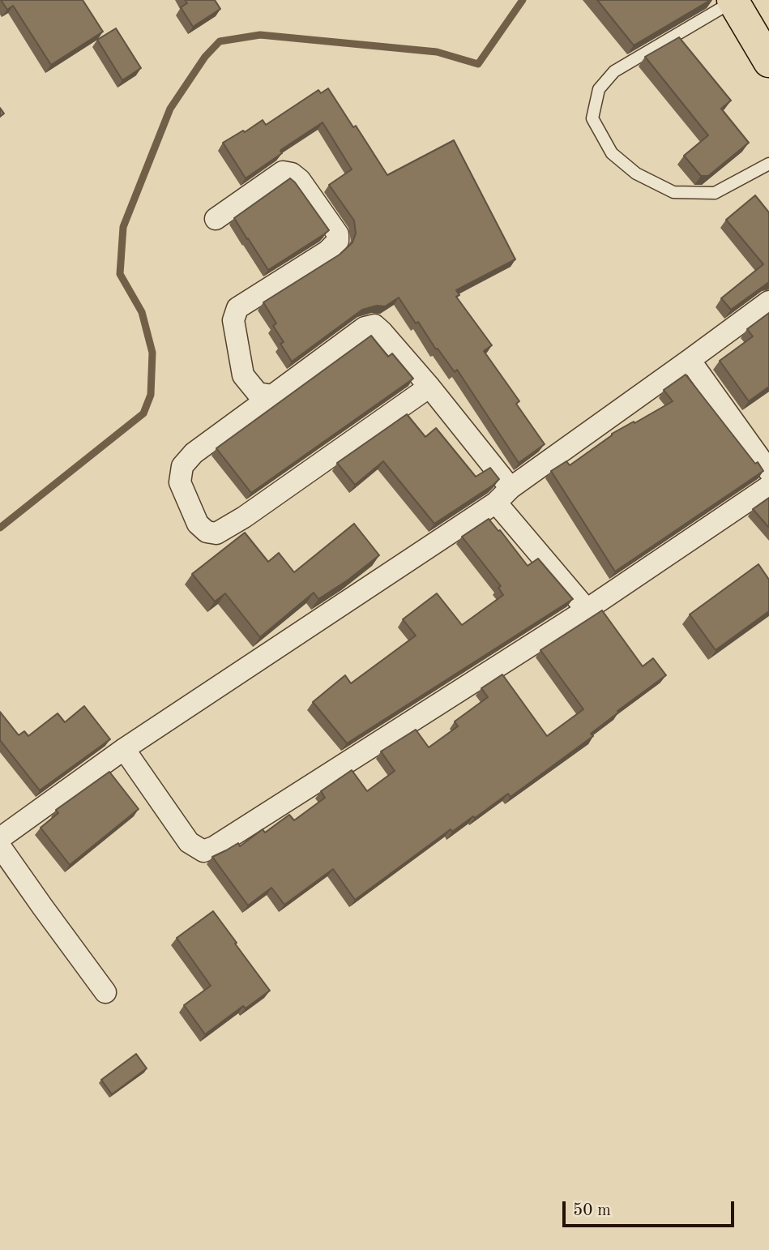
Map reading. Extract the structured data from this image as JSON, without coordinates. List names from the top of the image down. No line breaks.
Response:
{"scale_bar":"50 m"}
